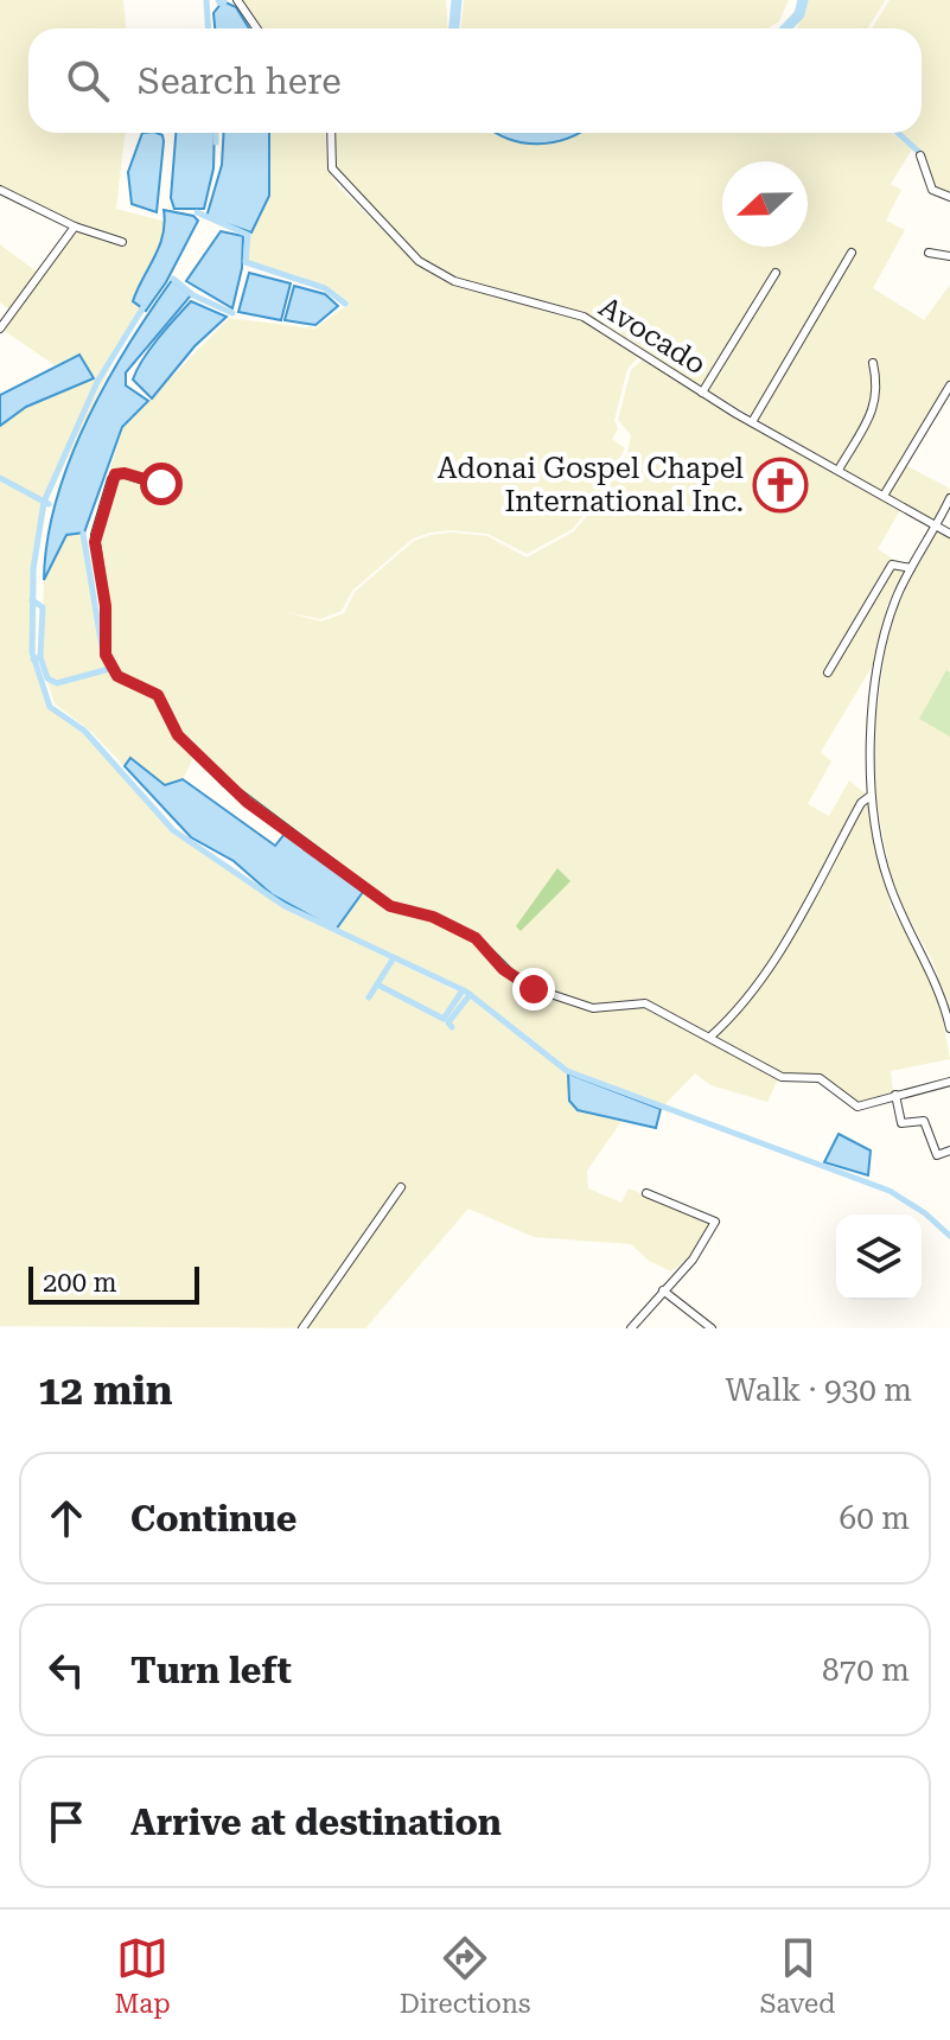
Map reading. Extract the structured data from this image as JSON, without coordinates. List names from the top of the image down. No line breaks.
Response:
{"streets":{"street":["Avocado"]},"places":{"church":["Adonai Gospel Chapel International Inc."]},"scale_bar":"200 m","north":"left","page":{"search":"Search here","scale":"200 m","heading":["12 min","Walk · 930 m"],"list":[["Continue","60 m"],["Turn left","870 m"],"Arrive at destination"],"nav":["Map","Directions","Saved"]}}
